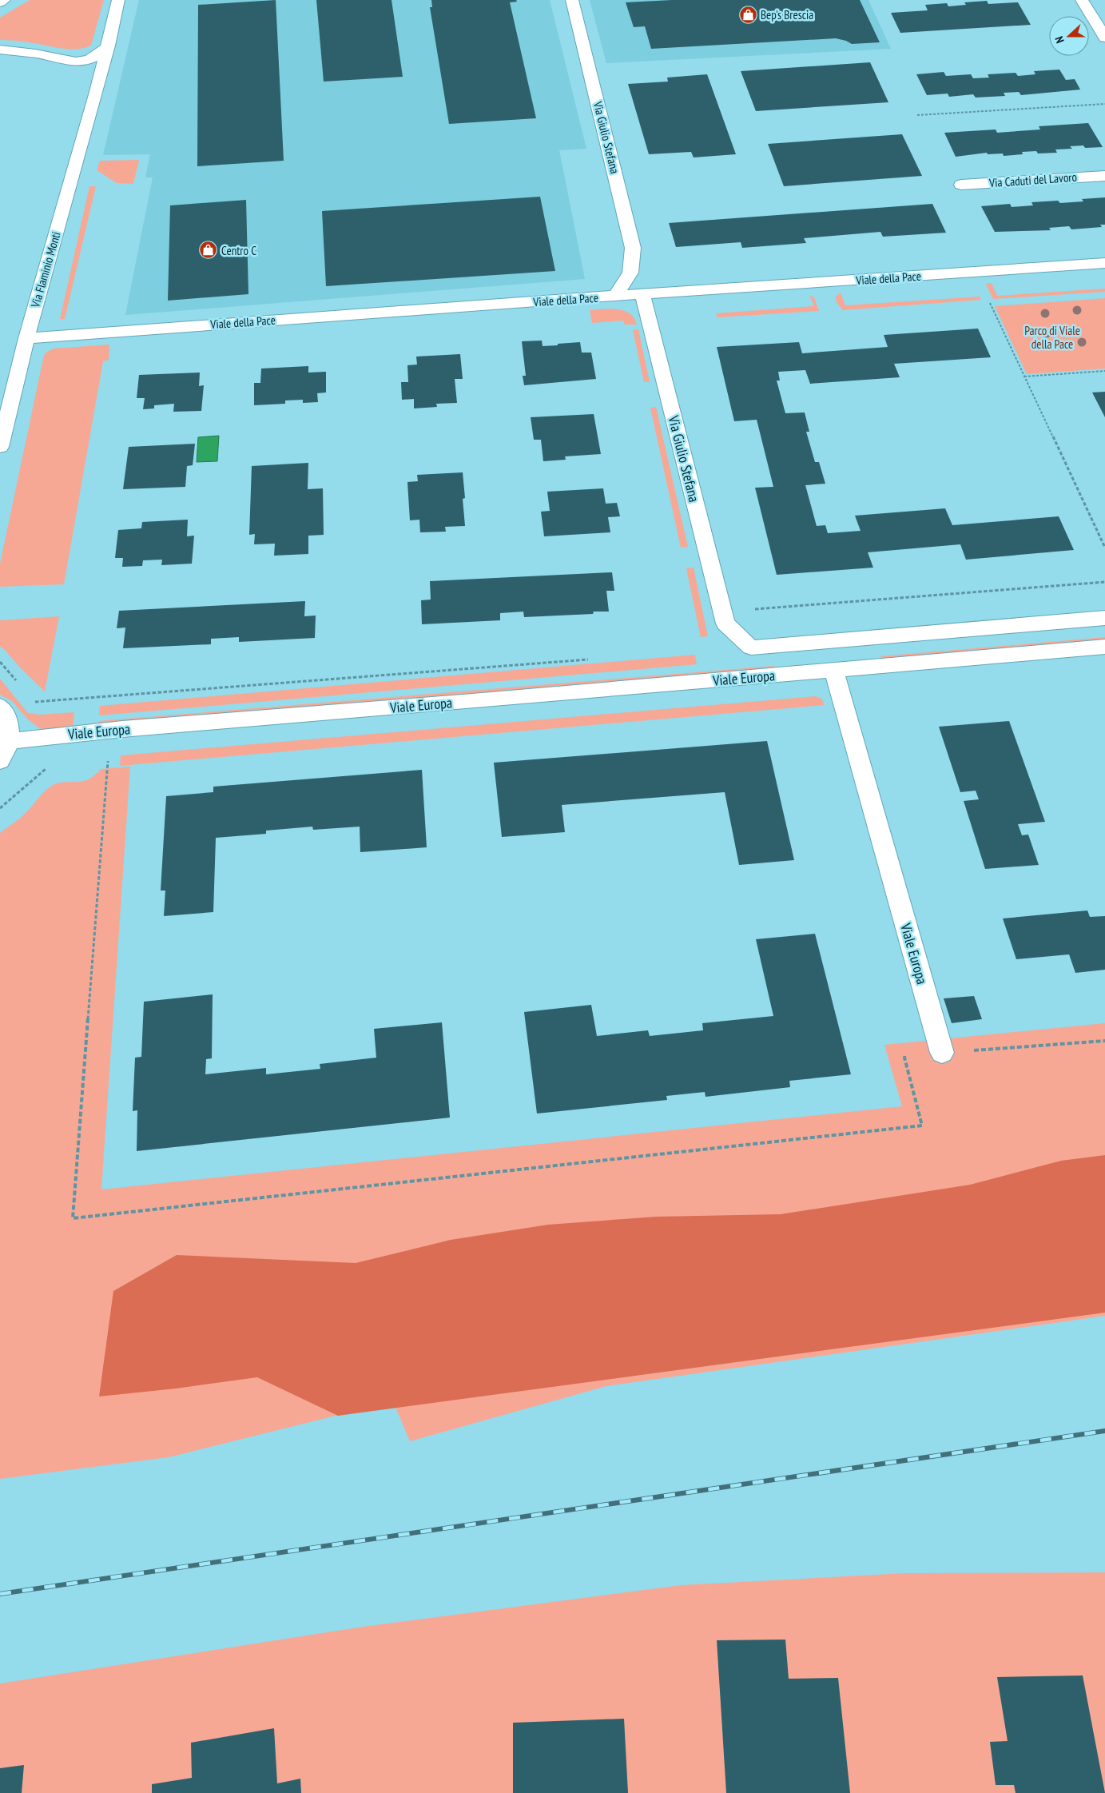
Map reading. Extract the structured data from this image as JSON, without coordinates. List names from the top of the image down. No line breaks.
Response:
{"streets":{"street":["Via Giulio Stefana","Via Caduti del Lavoro","Via Flaminio Monti","Viale della Pace","Viale Europa"]},"crossings":[["Via Giulio Stefana","Viale della Pace"],["Via Flaminio Monti","Viale della Pace"]],"parks":["Parco di Viale della Pace"],"places":{"shop":["Bep's Brescia","Centro C"]},"north":"left"}
